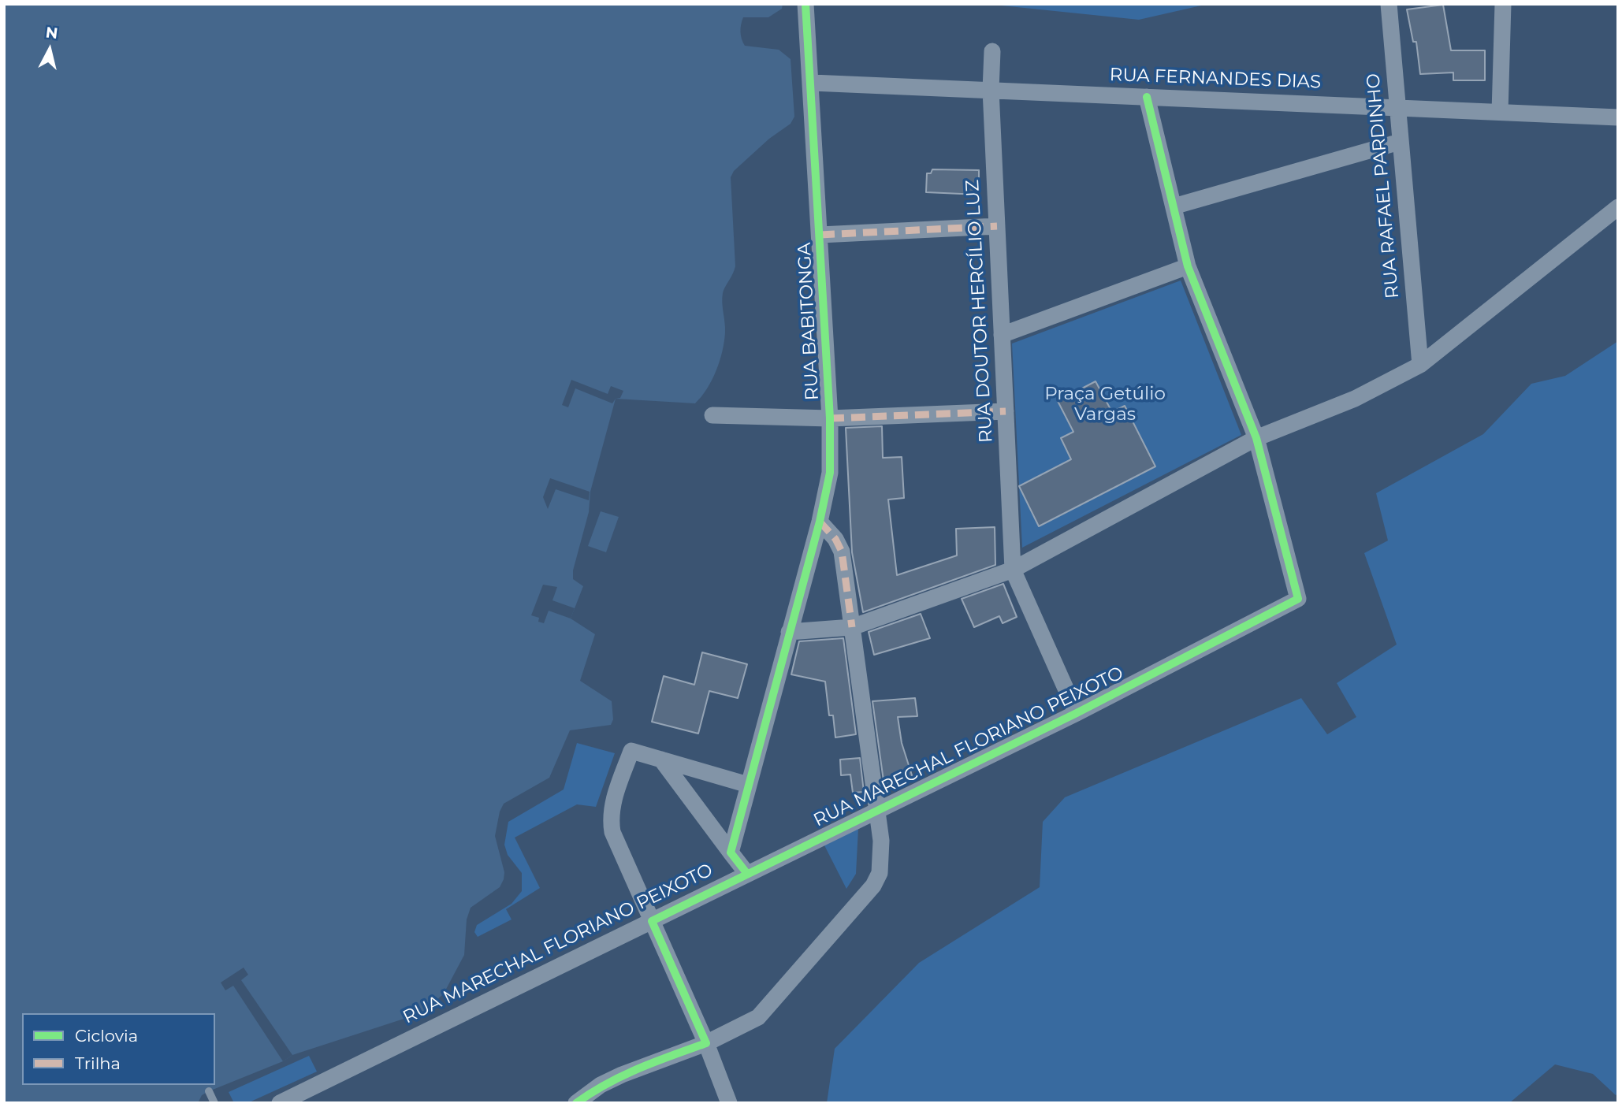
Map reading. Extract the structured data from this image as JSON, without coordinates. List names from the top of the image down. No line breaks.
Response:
{"streets":{"street":["RUA FERNANDES DIAS","RUA RAFAEL PARDINHO","RUA DOUTOR HERCÍLIO LUZ","RUA BABITONGA","RUA MARECHAL FLORIANO PEIXOTO"]},"crossings":[["RUA FERNANDES DIAS","RUA RAFAEL PARDINHO"],["RUA FERNANDES DIAS","RUA DOUTOR HERCÍLIO LUZ"],["RUA FERNANDES DIAS","RUA BABITONGA"]],"parks":["Praça Getúlio Vargas"],"legend":["Ciclovia","Trilha"],"north":"top"}
